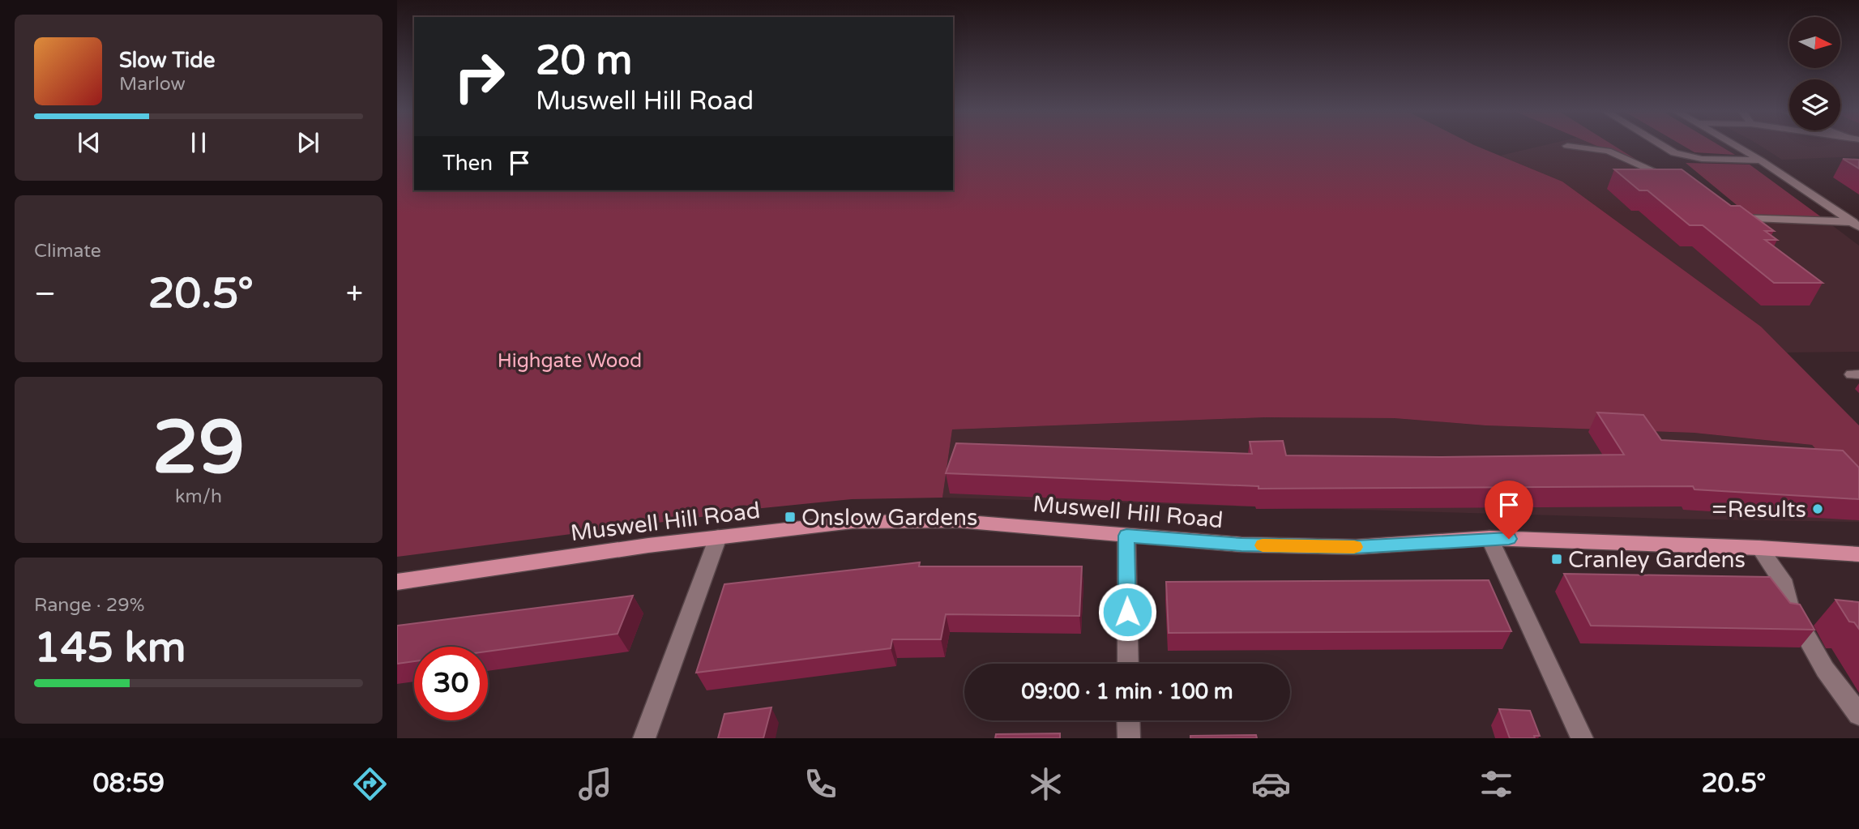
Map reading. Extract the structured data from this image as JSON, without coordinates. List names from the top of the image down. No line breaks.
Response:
{"streets":{"main road":["Muswell Hill Road"]},"parks":["Highgate Wood"],"places":{"other":["=Results"],"transit":["Onslow Gardens","Cranley Gardens"]},"north":"right","page":{"turn":["20 m","Muswell Hill Road"],"song":["Slow Tide","Marlow"],"then":"Then","tile":["Climate",["29","km/h"],["Range · 29%","145 km"]],"heat":["−","20.5°","+"],"limit":"30","trip":"09:00 · 1 min · 100 m","tabs":["08:59","20.5°"]}}
